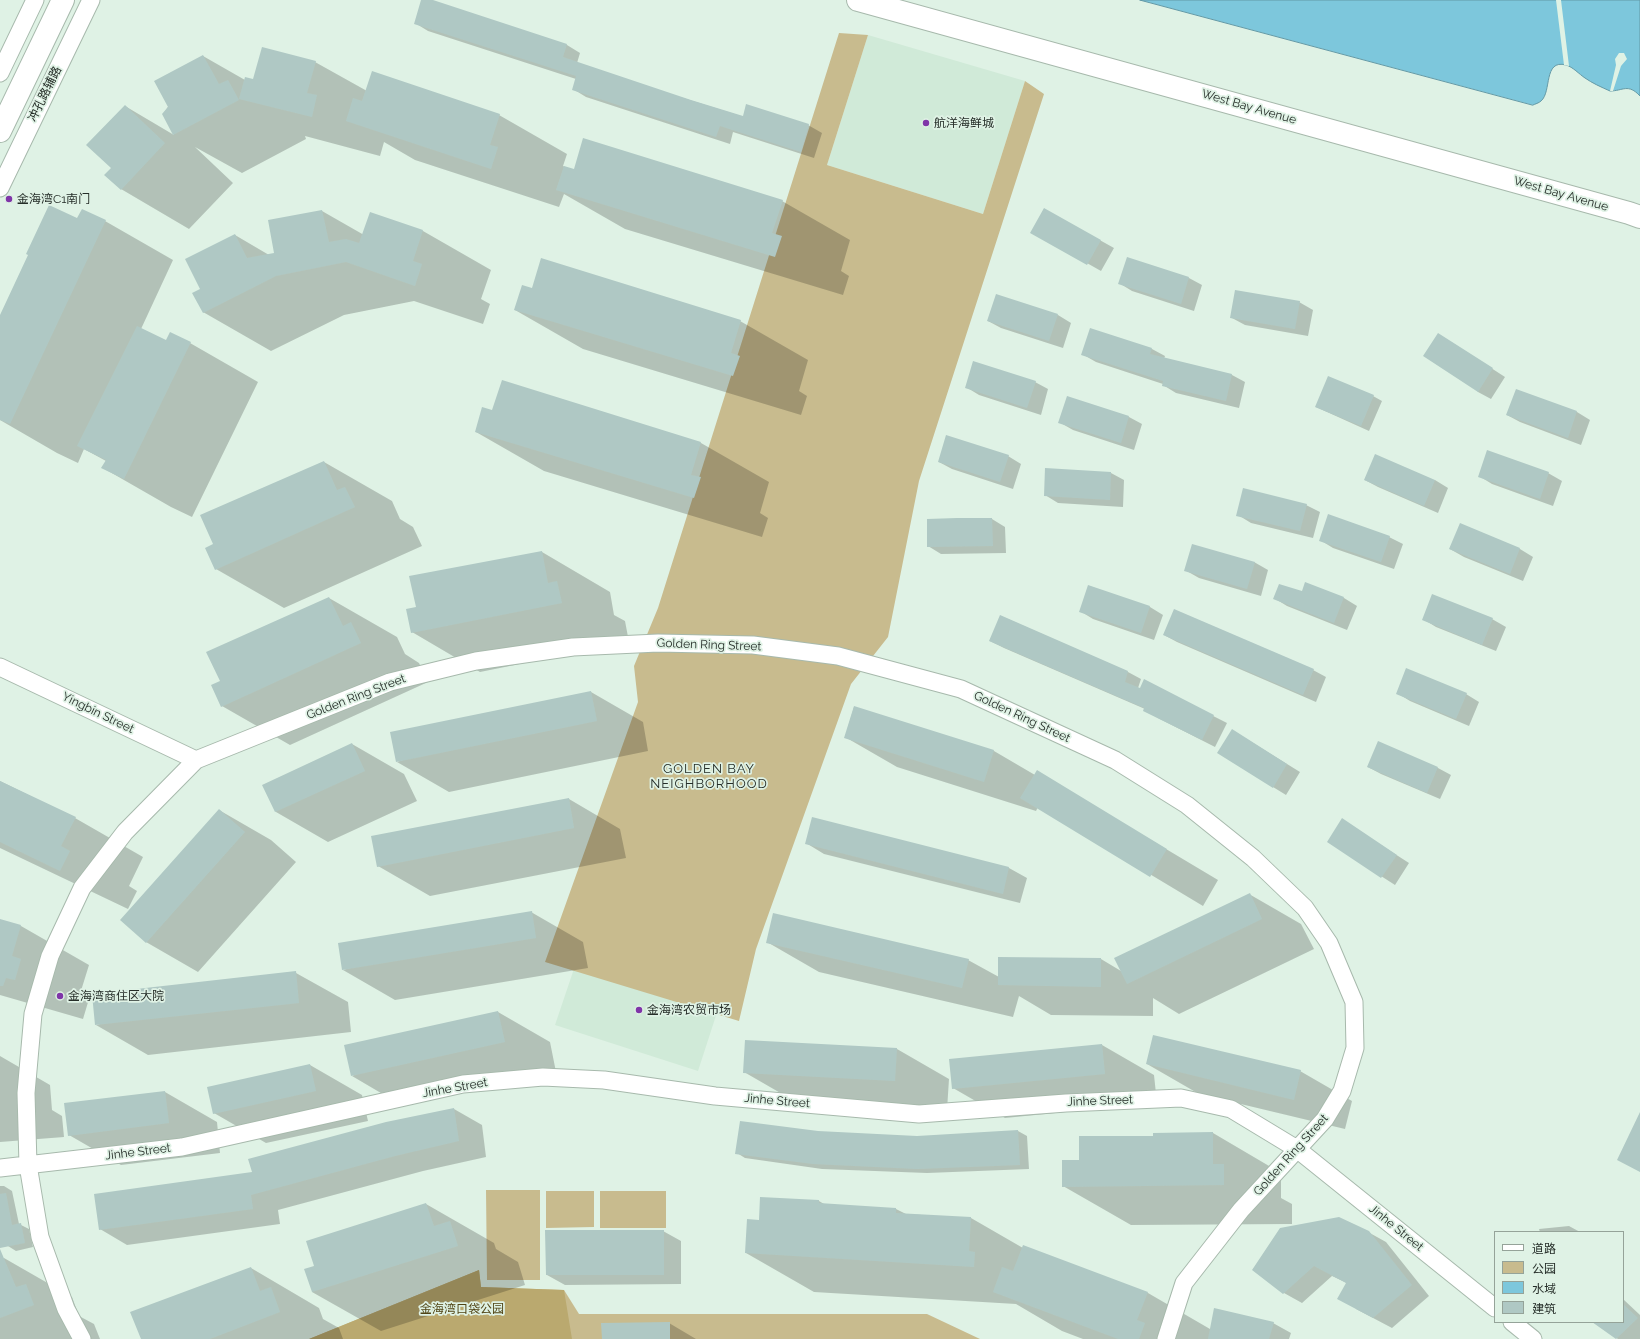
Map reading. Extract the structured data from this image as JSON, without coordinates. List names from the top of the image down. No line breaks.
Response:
{"streets":{"main road":["West Bay Avenue"],"street":["冲孔路辅路","Golden Ring Street","Yingbin Street","Jinhe Street"]},"crossings":[["Golden Ring Street","Yingbin Street"],["Golden Ring Street","Jinhe Street"]],"districts":["GOLDEN BAY NEIGHBORHOOD"],"parks":["金海湾口袋公园"],"places":["航洋海鲜城","金海湾C1南门","金海湾商住区大院","金海湾农贸市场"],"legend":["道路","公园","水域","建筑"]}
